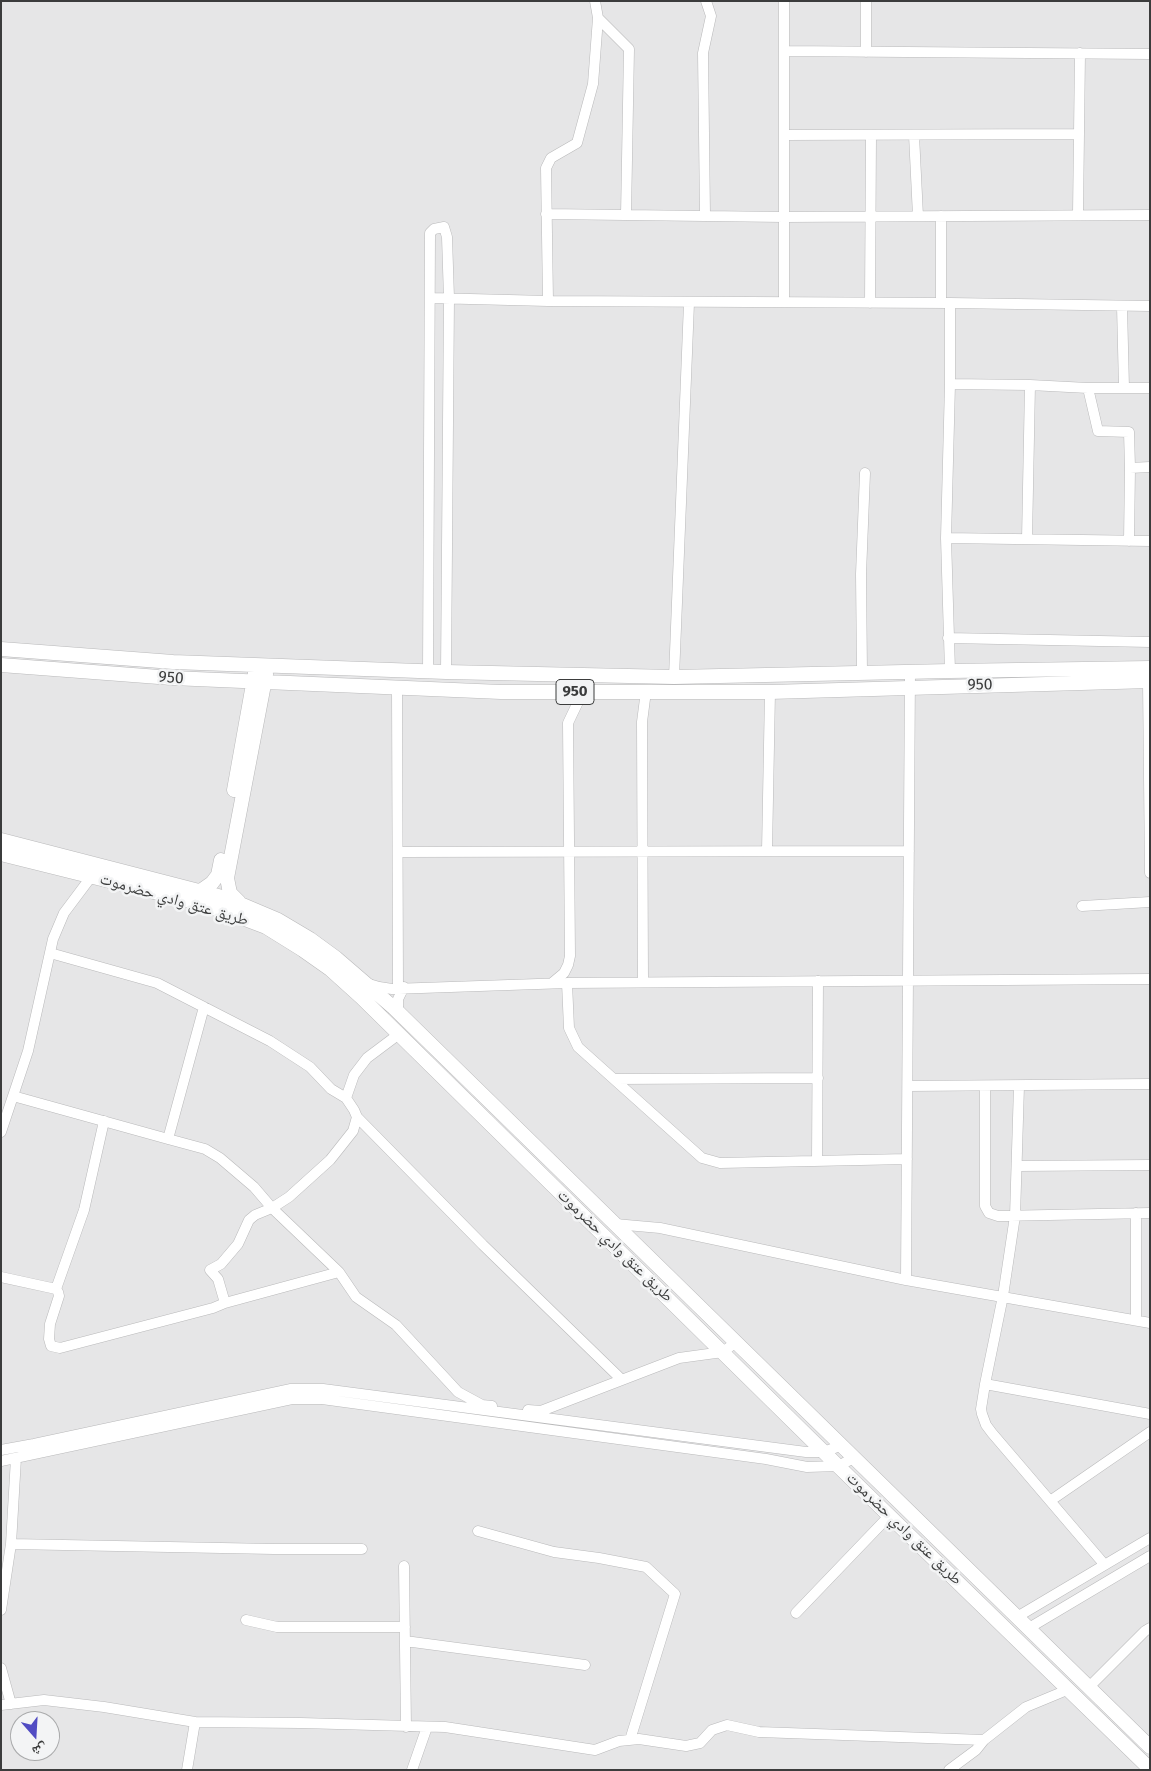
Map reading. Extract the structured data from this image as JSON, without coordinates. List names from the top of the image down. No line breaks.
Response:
{"streets":{"main road":["950","طريق عتق وادي حضرموت"]},"north":"bottom"}
